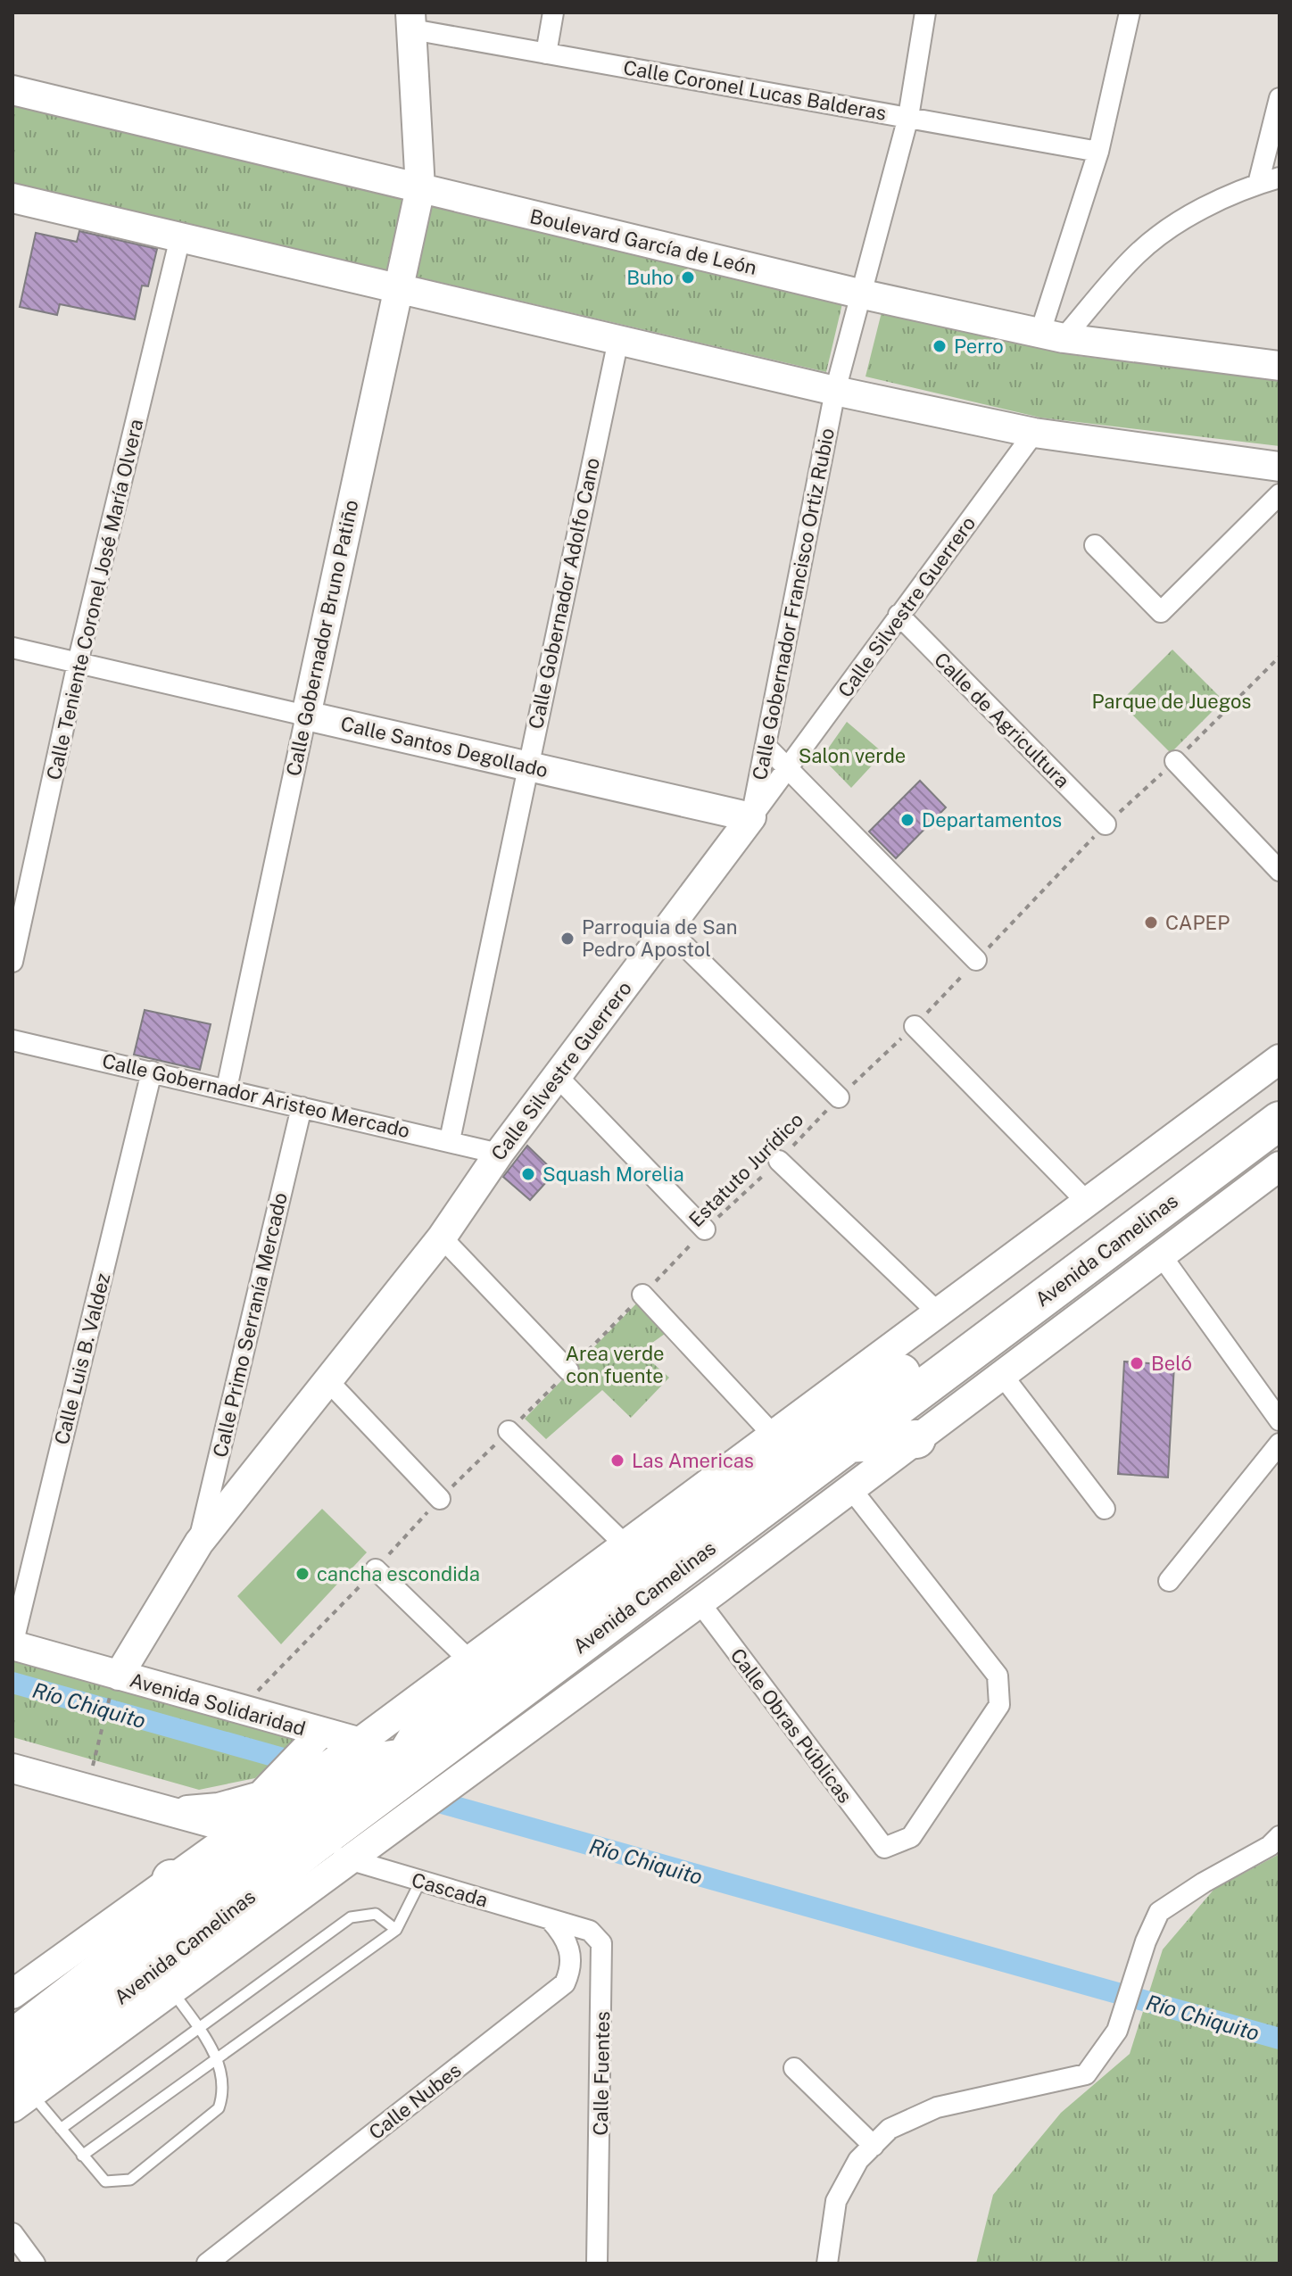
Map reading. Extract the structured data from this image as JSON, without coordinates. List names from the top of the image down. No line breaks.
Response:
{"streets":{"highway":["Avenida Camelinas"],"street":["Calle Coronel Lucas Balderas","Boulevard García de León","Calle Gobernador Adolfo Cano","Calle Teniente Coronel José María Olvera","Calle Gobernador Francisco Ortiz Rubio","Calle Silvestre Guerrero","Calle Gobernador Bruno Patiño","Calle de Agricultura","Calle Santos Degollado","Calle Gobernador Aristeo Mercado","Calle Primo Serranía Mercado","Calle Luis B. Valdez","Avenida Solidaridad","Calle Obras Públicas","Cascada","Calle Fuentes","Calle Nubes"],"path":["Estatuto Jurídico"]},"crossings":[["Calle Coronel Lucas Balderas","Calle Gobernador Francisco Ortiz Rubio"],["Calle Coronel Lucas Balderas","Calle Gobernador Bruno Patiño"],["Boulevard García de León","Calle Gobernador Francisco Ortiz Rubio"],["Boulevard García de León","Calle Gobernador Bruno Patiño"],["Calle Gobernador Adolfo Cano","Calle Santos Degollado"],["Calle Gobernador Adolfo Cano","Calle Gobernador Aristeo Mercado"],["Calle Teniente Coronel José María Olvera","Calle Santos Degollado"],["Calle Gobernador Francisco Ortiz Rubio","Calle Silvestre Guerrero"],["Calle Gobernador Francisco Ortiz Rubio","Calle Santos Degollado"],["Calle Silvestre Guerrero","Calle de Agricultura"],["Calle Silvestre Guerrero","Calle Santos Degollado"],["Calle Silvestre Guerrero","Calle Gobernador Aristeo Mercado"],["Calle Silvestre Guerrero","Calle Primo Serranía Mercado"],["Calle Silvestre Guerrero","Avenida Solidaridad"],["Calle Gobernador Bruno Patiño","Calle Santos Degollado"],["Calle Gobernador Bruno Patiño","Calle Gobernador Aristeo Mercado"],["Calle de Agricultura","Estatuto Jurídico"],["Calle Gobernador Aristeo Mercado","Calle Primo Serranía Mercado"],["Calle Gobernador Aristeo Mercado","Calle Luis B. Valdez"],["Estatuto Jurídico","Avenida Solidaridad"],["Avenida Camelinas","Avenida Solidaridad"],["Avenida Camelinas","Calle Obras Públicas"],["Avenida Camelinas","Cascada"],["Calle Luis B. Valdez","Avenida Solidaridad"],["Cascada","Calle Fuentes"],["Cascada","Calle Nubes"],["Calle Fuentes","Calle Nubes"]],"water":["Río Chiquito"],"parks":["Parque de Juegos","Salon verde","Area verde con fuente"],"places":["Buho","Perro","Departamentos","CAPEP","Parroquia de San Pedro Apostol","Squash Morelia","Beló","Las Americas","cancha escondida"]}
